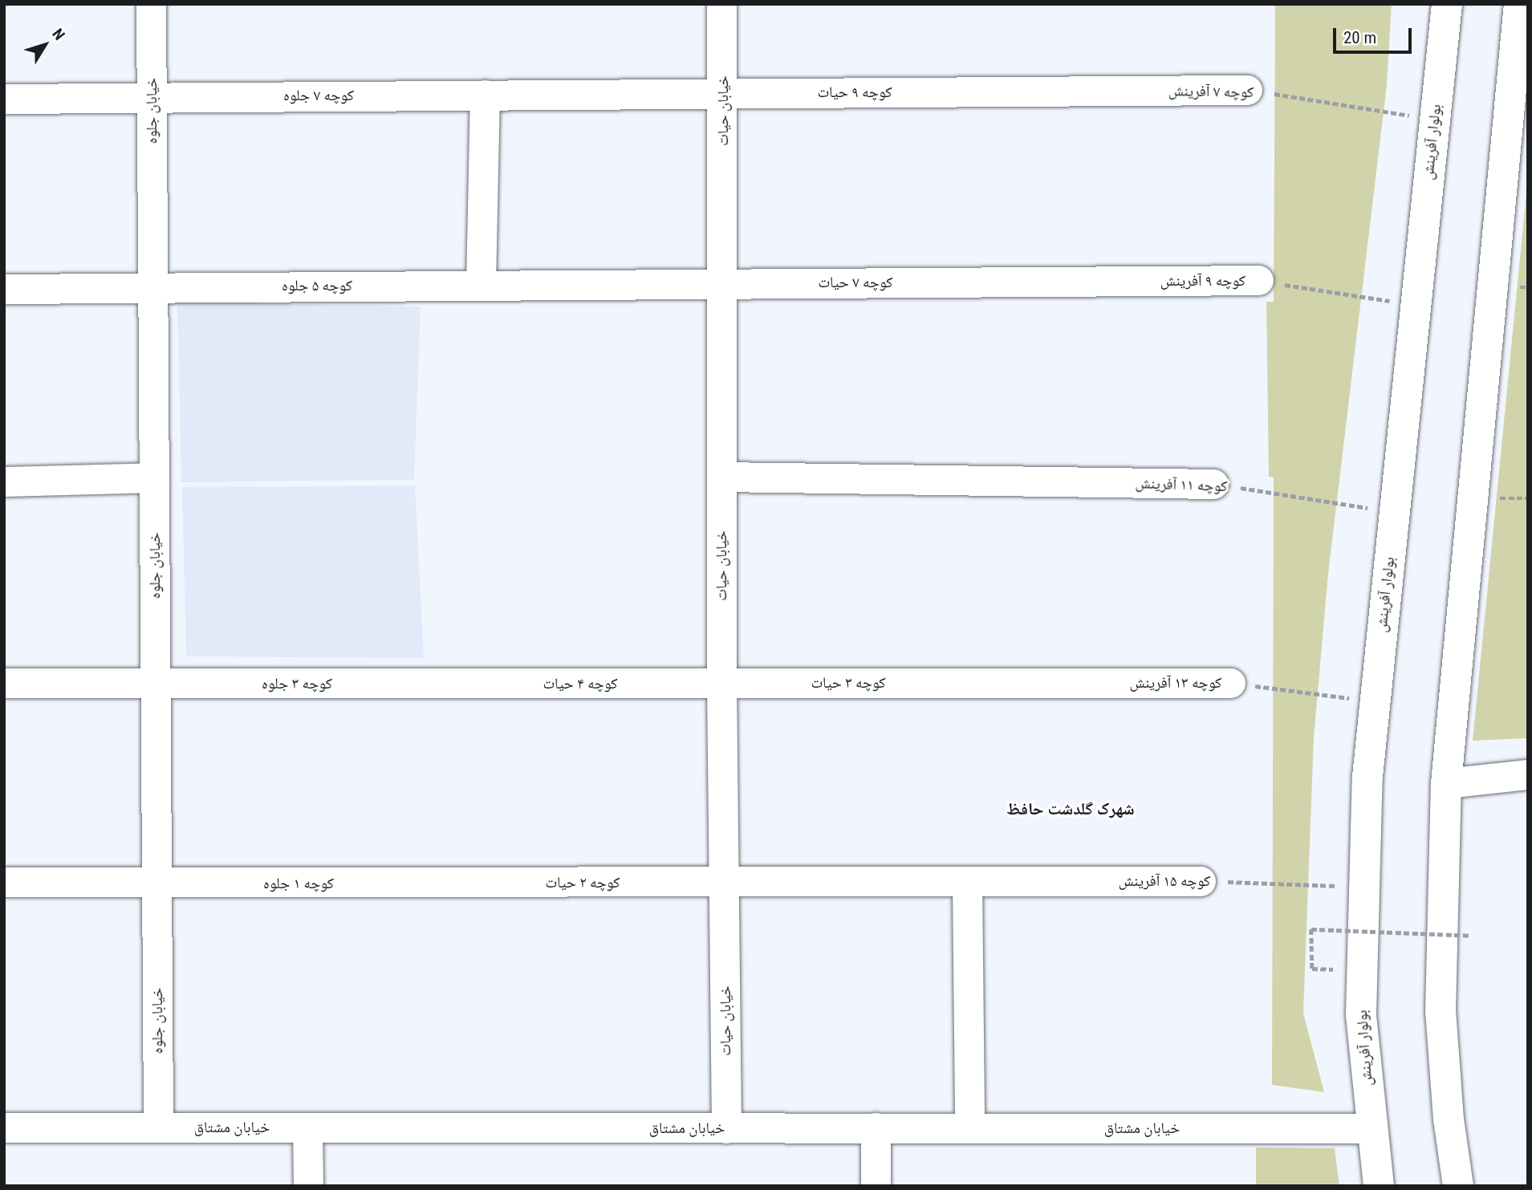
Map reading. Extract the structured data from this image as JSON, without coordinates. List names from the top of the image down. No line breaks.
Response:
{"streets":{"main road":["بولوار آفرینش"],"street":["کوچه ۷ آفرینش","کوچه ۹ حیات","کوچه ۷ جلوه","خیابان جلوه","خیابان حیات","کوچه ۹ آفرینش","کوچه ۷ حیات","کوچه ۵ جلوه","کوچه ۱۱ آفرینش","کوچه ۳ حیات","کوچه ۱۳ آفرینش","کوچه ۳ جلوه","کوچه ۴ حیات","کوچه ۱۵ آفرینش","کوچه ۲ حیات","کوچه ۱ جلوه","خیابان مشتاق"]},"crossings":[["کوچه ۷ آفرینش","کوچه ۹ حیات"],["کوچه ۷ آفرینش","بولوار آفرینش"],["کوچه ۹ حیات","کوچه ۷ جلوه"],["کوچه ۹ حیات","خیابان حیات"],["کوچه ۷ جلوه","خیابان جلوه"],["خیابان جلوه","کوچه ۵ جلوه"],["خیابان جلوه","کوچه ۳ جلوه"],["خیابان جلوه","کوچه ۱ جلوه"],["خیابان جلوه","خیابان مشتاق"],["خیابان حیات","کوچه ۷ حیات"],["خیابان حیات","کوچه ۱۱ آفرینش"],["خیابان حیات","کوچه ۳ حیات"],["خیابان حیات","کوچه ۴ حیات"],["خیابان حیات","کوچه ۱۵ آفرینش"],["خیابان حیات","کوچه ۲ حیات"],["خیابان حیات","خیابان مشتاق"],["بولوار آفرینش","کوچه ۹ آفرینش"],["بولوار آفرینش","کوچه ۱۱ آفرینش"],["بولوار آفرینش","کوچه ۱۳ آفرینش"],["بولوار آفرینش","کوچه ۱۵ آفرینش"],["بولوار آفرینش","خیابان مشتاق"],["کوچه ۹ آفرینش","کوچه ۷ حیات"],["کوچه ۷ حیات","کوچه ۵ جلوه"],["کوچه ۳ حیات","کوچه ۱۳ آفرینش"],["کوچه ۳ حیات","کوچه ۴ حیات"],["کوچه ۳ جلوه","کوچه ۴ حیات"],["کوچه ۱۵ آفرینش","کوچه ۲ حیات"],["کوچه ۲ حیات","کوچه ۱ جلوه"]],"districts":["شهرک گلدشت حافظ"],"scale_bar":"20 m","north":"top right"}
